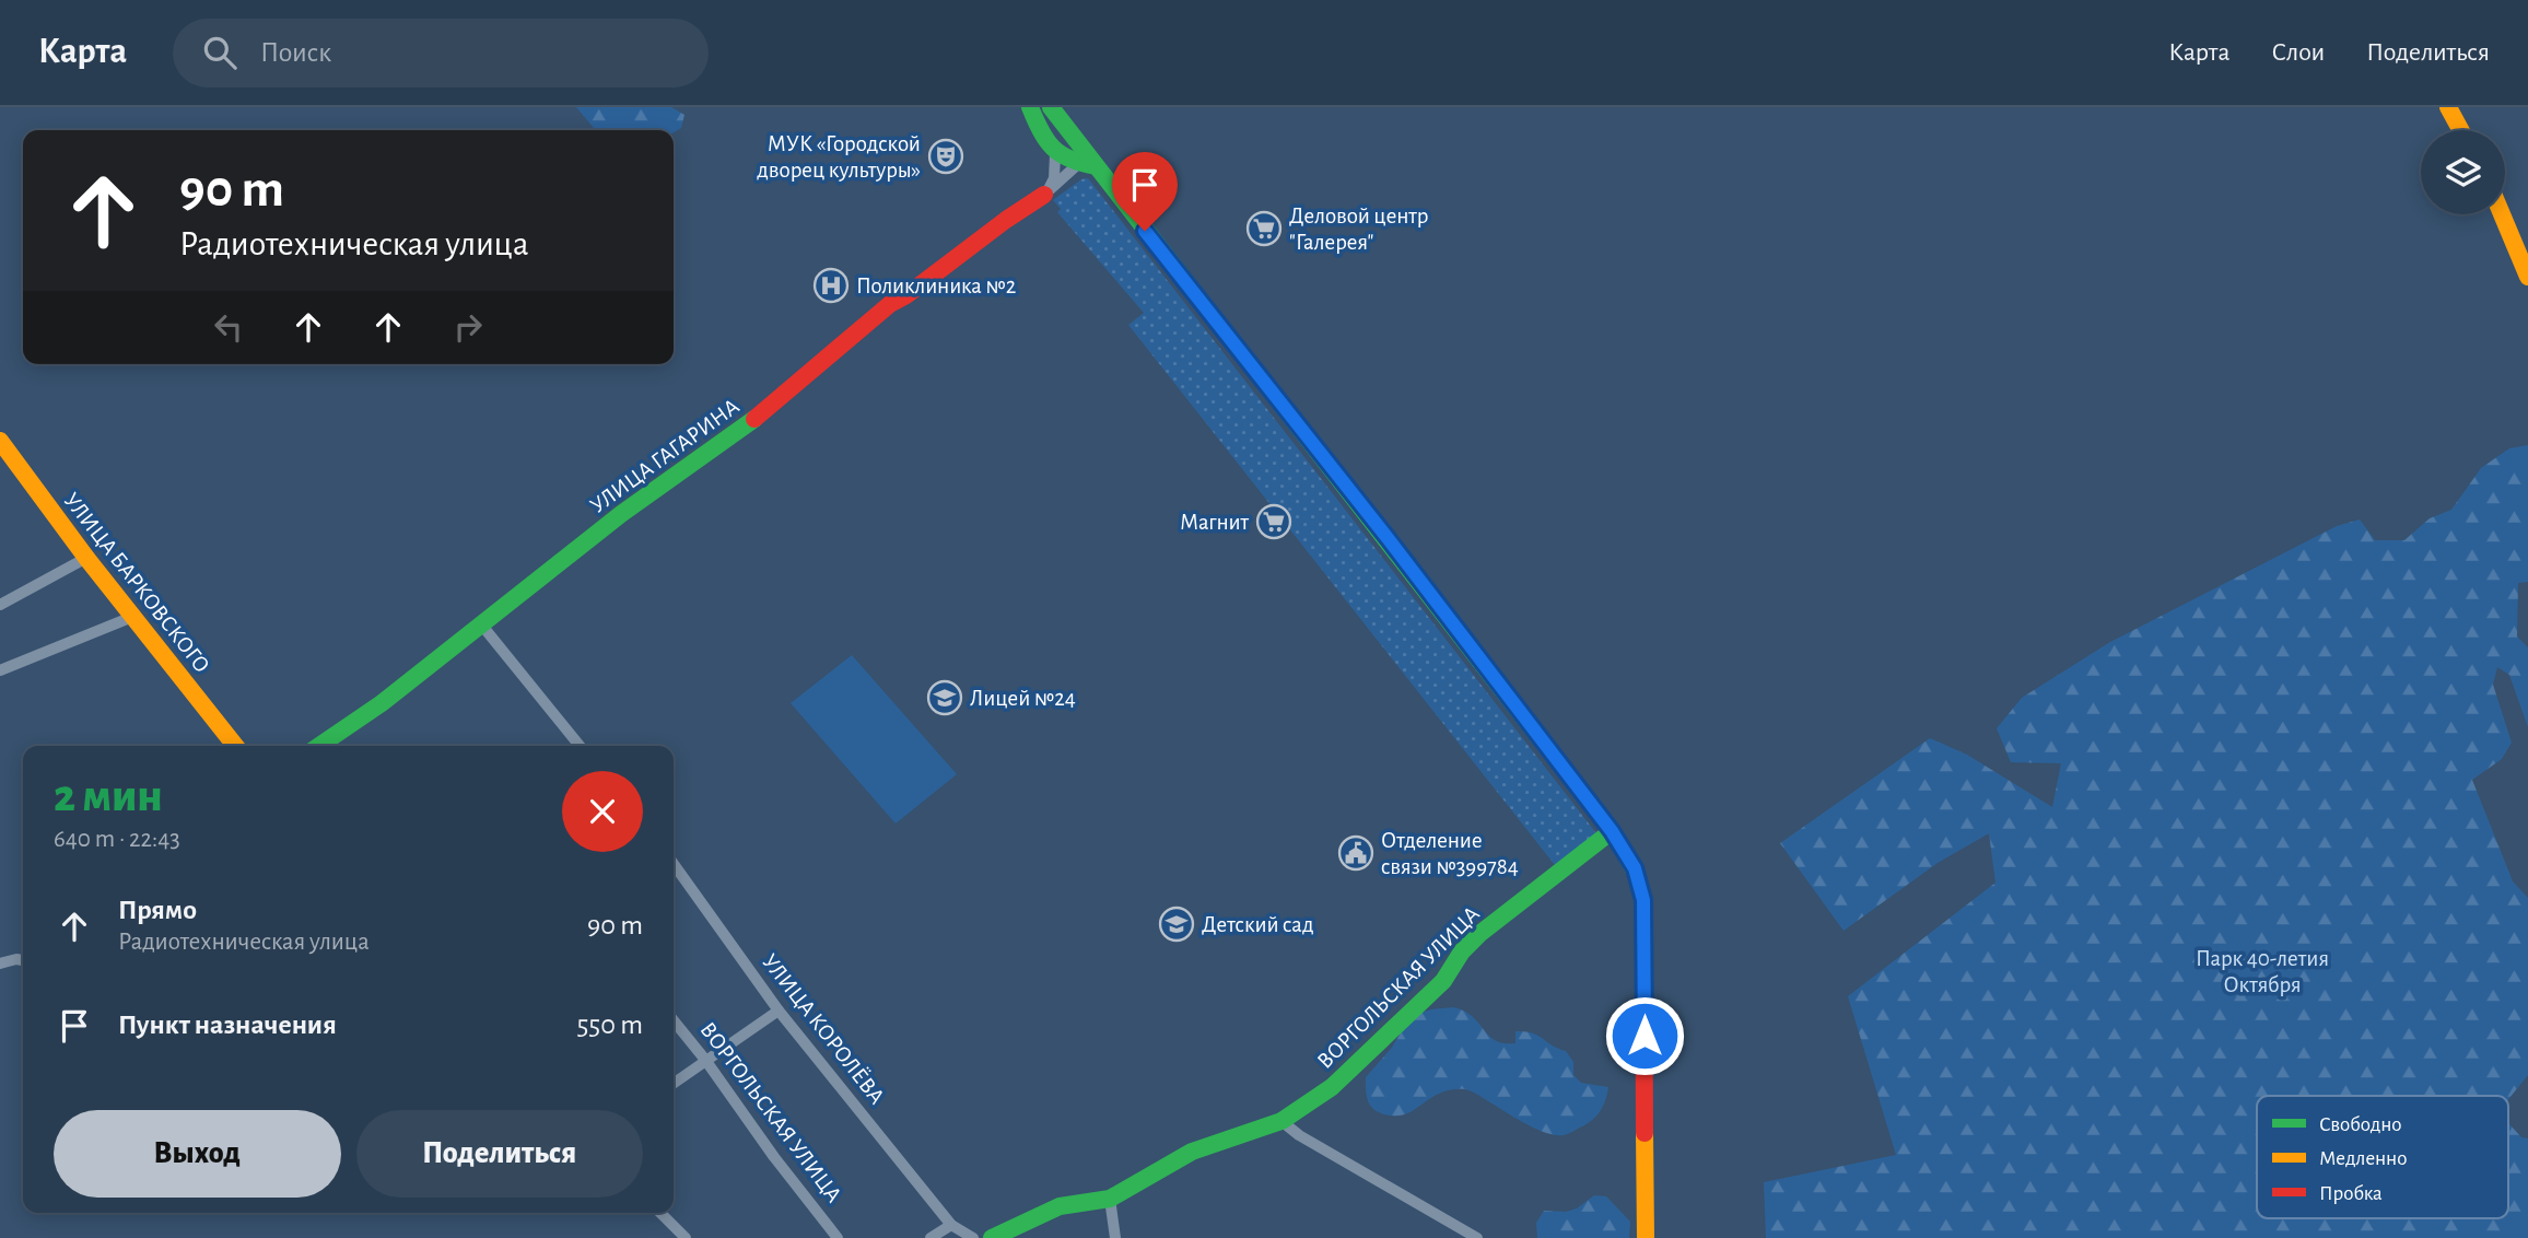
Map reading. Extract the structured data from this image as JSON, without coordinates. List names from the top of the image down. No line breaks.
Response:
{"streets":{"main road":["УЛИЦА ГАГАРИНА","УЛИЦА БАРКОВСКОГО","ВОРГОЛЬСКАЯ УЛИЦА"],"street":["УЛИЦА КОРОЛЁВА"]},"parks":["Парк 40-летия Октября"],"places":{"theatre":["МУК «Городской дворец культуры»"],"supermarket":["Деловой центр \"Галерея\"","Магнит"],"hospital":["Поликлиника №2"],"school or university":["Лицей №24","Детский сад"],"public building":["Отделение связи №399784"]},"legend":["Свободно","Медленно","Пробка"],"page":{"header":"Карта","search":"Поиск","nav":["Карта","Слои","Поделиться"],"turn":["90 m","Радиотехническая улица"],"heading":["2 мин","640 m · 22:43"],"list":[{"name":"Прямо","note":"Радиотехническая улица","value":"90 m"},{"name":"Пункт назначения","value":"550 m"}],"buttons":["Выход","Поделиться"]}}
